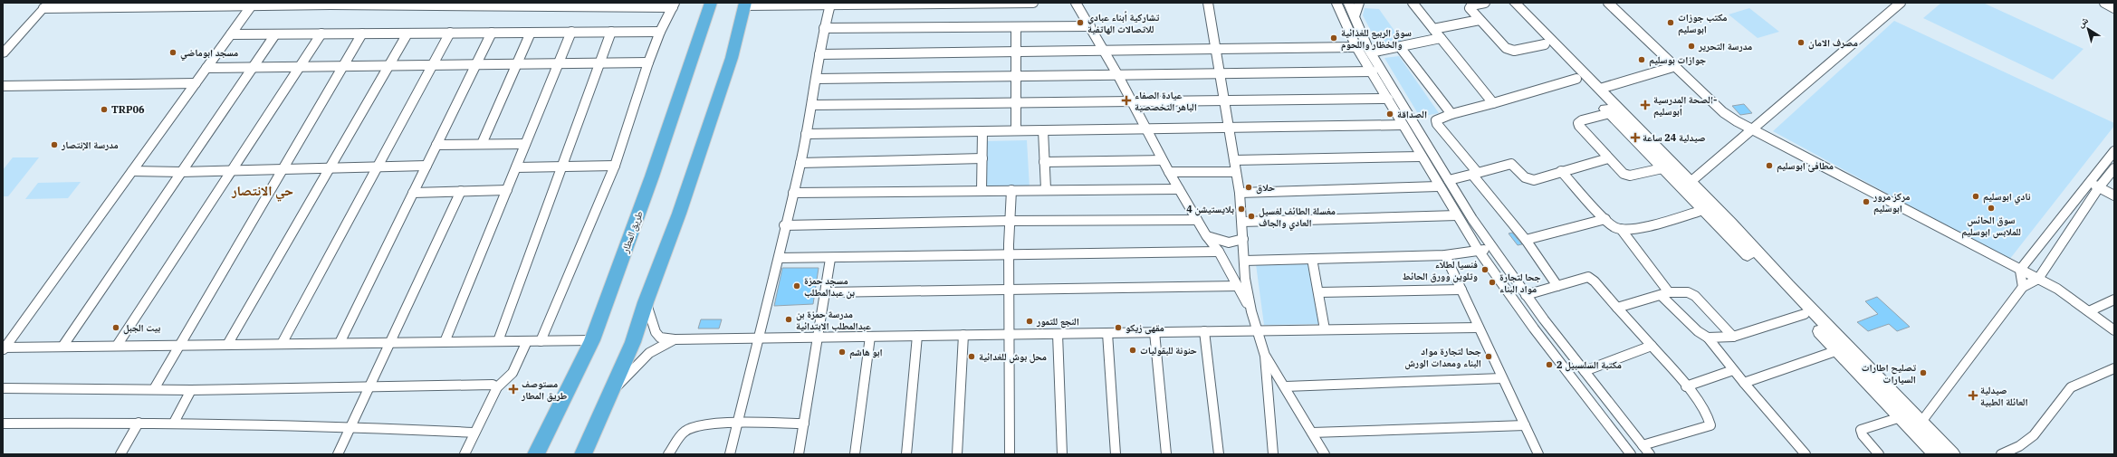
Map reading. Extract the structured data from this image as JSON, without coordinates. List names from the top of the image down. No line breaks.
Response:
{"streets":{"highway":["طريق المطار"]},"districts":["حي الانتصار"],"places":{"other":["تشاركية أبناء عبادي للاتصالات الهاتفية","مكتب جوزات ابوسليم","سوق الربيع للغذائية والخظار واللحوم","مصرف الامان","مدرسة التحرير","مسجد ابوماضي","جوازات بوسليم","TRP06","الصداقة","مدرسة الإنتصار","مطافئ ابوسليم","حلاق","نادي ابوسليم","مركز مرور ابوسليم","سوق الحائس للملابس ابوسليم","بلايستيشن 4","مغسلة الطائف لغسيل العادي والجاف","فنسيا لطلاء وتلوين وورق الحائط","جحا لتجارة مواد البناء","مسجد حمزة بن عبدالمطلب","مدرسة حمزة بن عبدالمطلب الابتدائية","النجع للتمور","بيت الجبل","مقهى زيكو","حنونة للبقوليات","ابو هاشم","محل بوش للغدائية","جحا لتجارة مواد البناء ومعدات الورش","مكتبة السلسبيل 2","تصليح اطارات السيارات"],"health":["عيادة الصفاء الباهر التخصصية","الصحة المدرسية- أبوسليم","صيدلية 24 ساعة","مستوصف طريق المطار","صيدلية العائلة الطبية"]},"north":"top left"}
